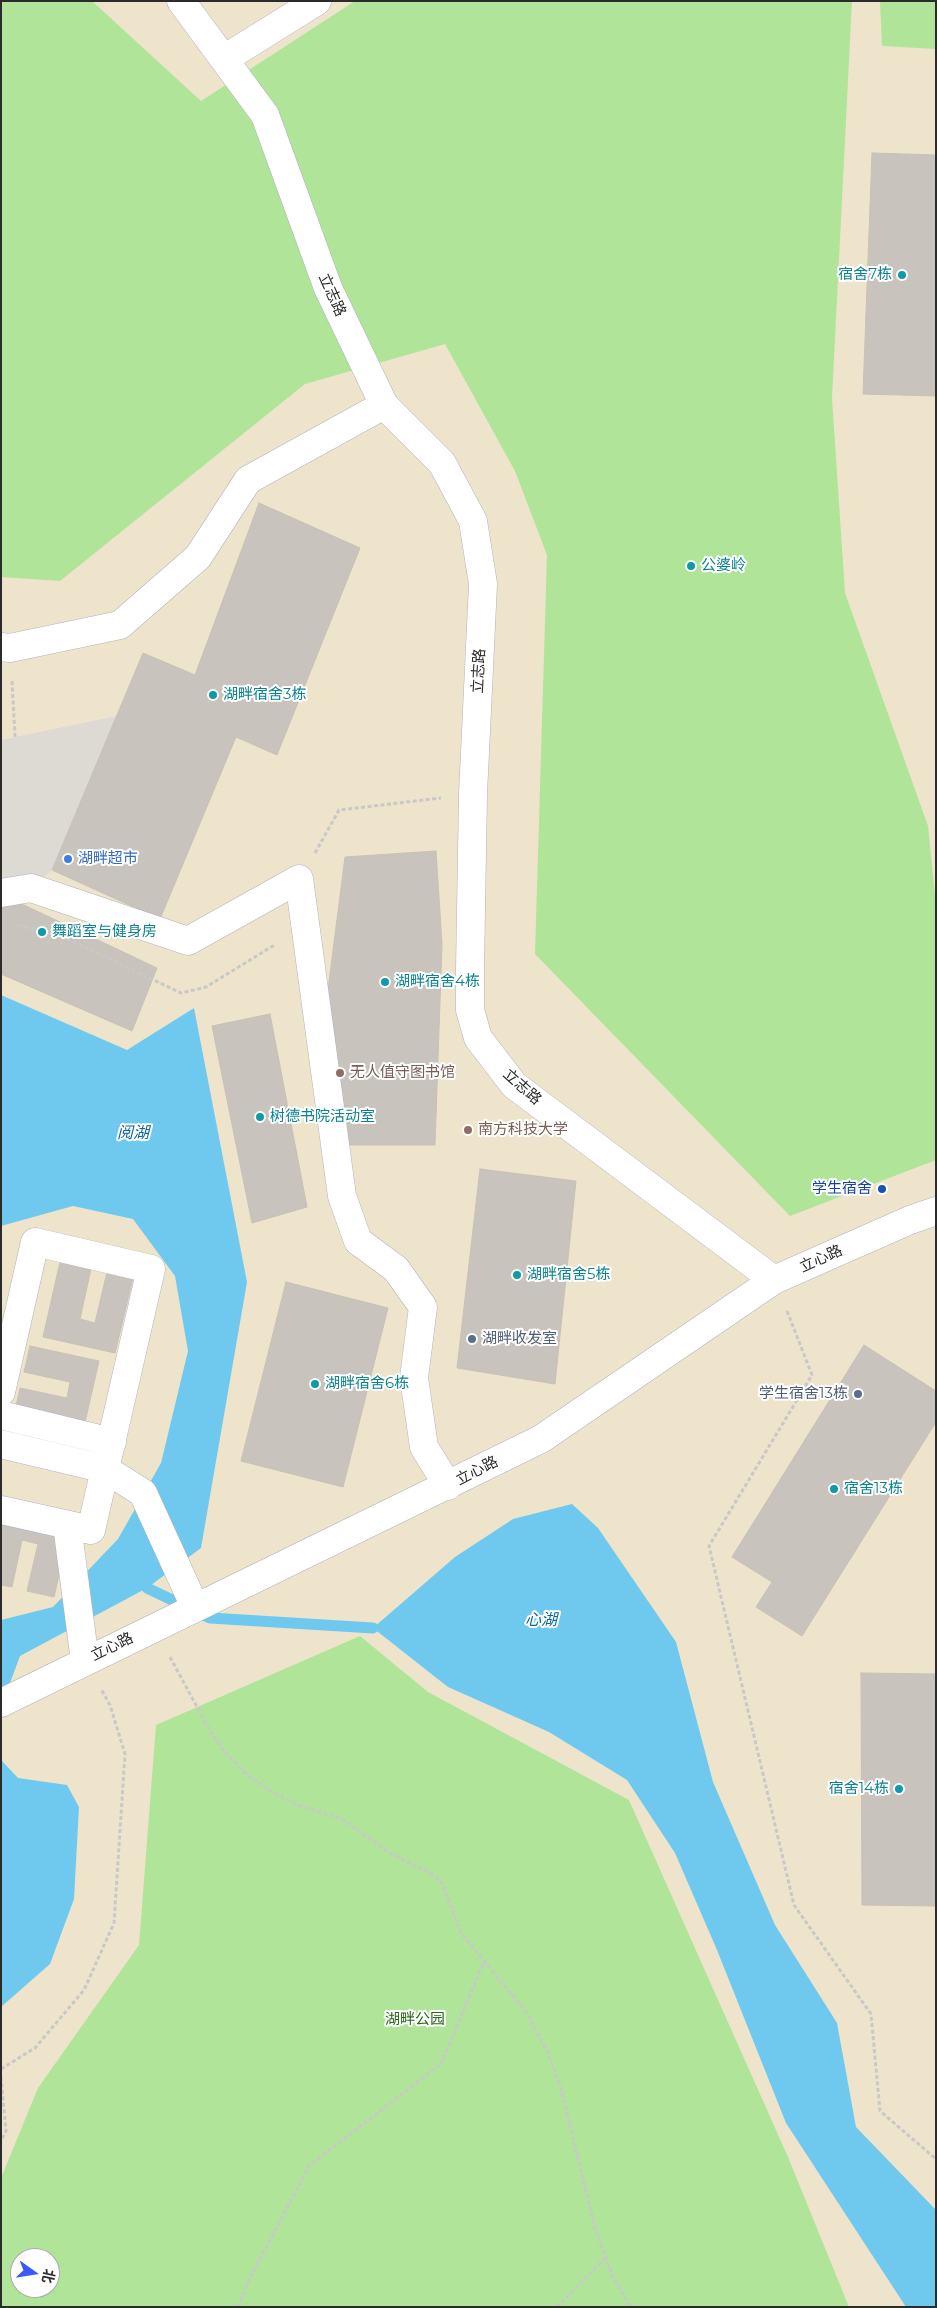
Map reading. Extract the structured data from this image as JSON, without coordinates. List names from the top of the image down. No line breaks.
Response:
{"streets":{"street":["立志路","立心路"]},"crossings":[["立志路","立心路"]],"water":["阅湖","心湖"],"parks":["湖畔公园"],"places":["宿舍7栋","公婆岭","湖畔宿舍3栋","湖畔超市","舞蹈室与健身房","湖畔宿舍4栋","无人值守图书馆","树德书院活动室","南方科技大学","学生宿舍","湖畔宿舍5栋","湖畔收发室","湖畔宿舍6栋","学生宿舍13栋","宿舍13栋","宿舍14栋"],"north":"right"}
